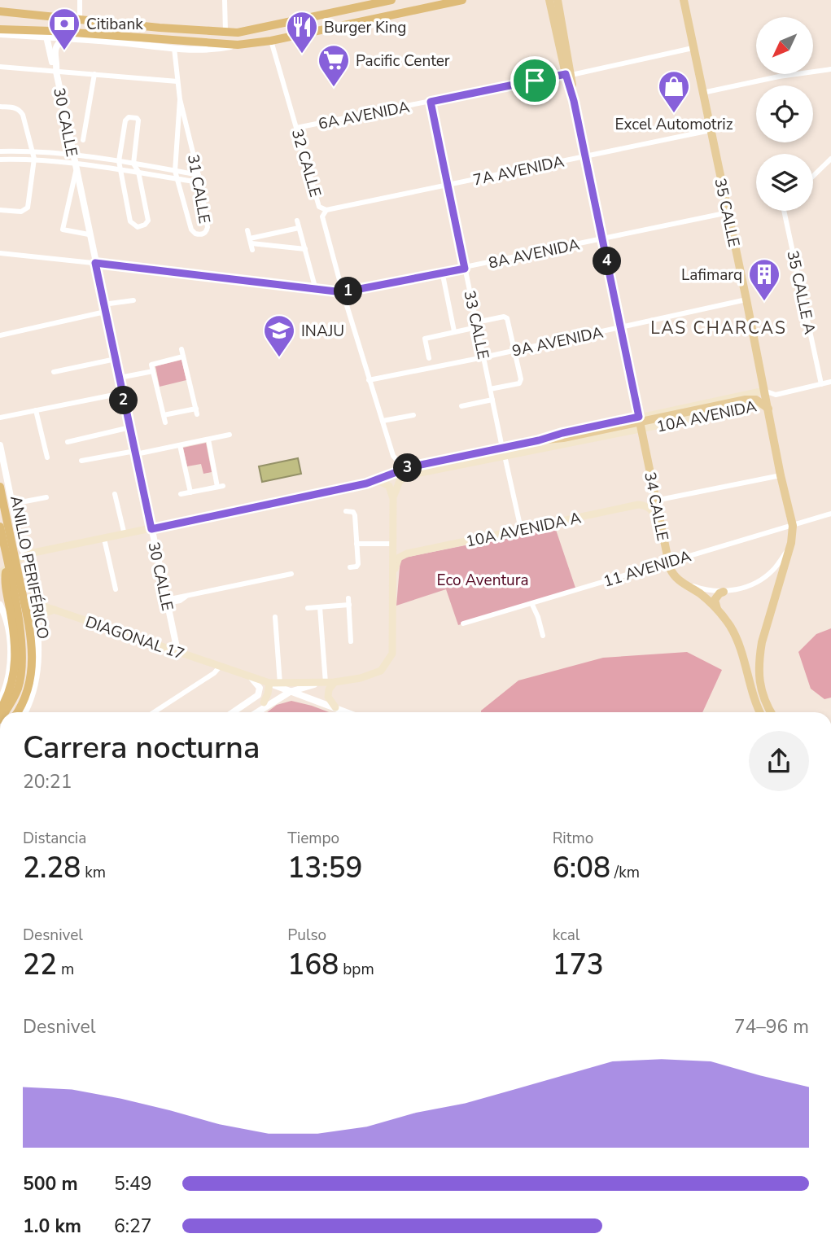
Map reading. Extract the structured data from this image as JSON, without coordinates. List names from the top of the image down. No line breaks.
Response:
{"streets":{"highway":["ANILLO PERIFÉRICO"],"main road":["35 CALLE","10A AVENIDA","34 CALLE","10A AVENIDA A","DIAGONAL 17"],"street":["6A AVENIDA","30 CALLE","32 CALLE","7A AVENIDA","31 CALLE","8A AVENIDA","35 CALLE A","33 CALLE","9A AVENIDA","11 AVENIDA"]},"crossings":[["6A AVENIDA","32 CALLE"],["6A AVENIDA","35 CALLE"],["6A AVENIDA","33 CALLE"],["6A AVENIDA","34 CALLE"],["30 CALLE","8A AVENIDA"],["30 CALLE","10A AVENIDA"],["30 CALLE","DIAGONAL 17"],["32 CALLE","7A AVENIDA"],["32 CALLE","8A AVENIDA"],["32 CALLE","9A AVENIDA"],["32 CALLE","10A AVENIDA"],["7A AVENIDA","35 CALLE"],["7A AVENIDA","33 CALLE"],["7A AVENIDA","34 CALLE"],["35 CALLE","8A AVENIDA"],["35 CALLE","9A AVENIDA"],["35 CALLE","10A AVENIDA"],["8A AVENIDA","33 CALLE"],["8A AVENIDA","34 CALLE"],["35 CALLE A","10A AVENIDA"],["33 CALLE","9A AVENIDA"],["33 CALLE","10A AVENIDA"],["33 CALLE","10A AVENIDA A"],["9A AVENIDA","34 CALLE"],["10A AVENIDA","34 CALLE"],["34 CALLE","10A AVENIDA A"],["34 CALLE","11 AVENIDA"],["10A AVENIDA A","DIAGONAL 17"],["ANILLO PERIFÉRICO","DIAGONAL 17"]],"districts":["LAS CHARCAS"],"parks":["Eco Aventura"],"places":{"bank":["Citibank"],"restaurant":["Burger King"],"supermarket":["Pacific Center"],"shop":["Excel Automotriz"],"building":["Lafimarq"],"school or university":["INAJU"]},"north":"bottom left","page":{"pins":["4","1","2","3"],"heading":["Carrera nocturna","20:21"],"stats":[["Distancia","2.28 km"],["Tiempo","13:59"],["Ritmo","6:08 /km"],["Desnivel","22 m"],["Pulso","168 bpm"],["kcal","173"]],"chart":["Desnivel","74–96 m"],"list":[{"name":"500 m","note":"5:49"},{"name":"1.0 km","note":"6:27"}]}}
